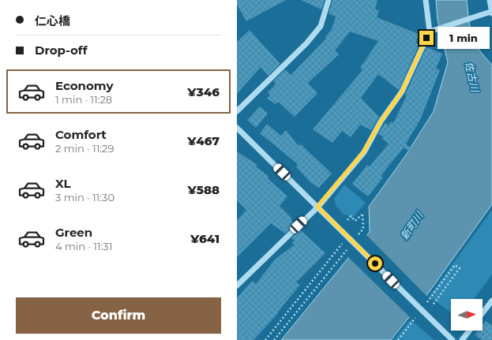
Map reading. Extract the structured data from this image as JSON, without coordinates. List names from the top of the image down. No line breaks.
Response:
{"water":["佐古川","新町川"],"north":"right","page":{"banner":["仁心橋","Drop-off"],"bubble":"1 min","list":[{"name":"Economy","note":"1 min · 11:28","value":"¥346"},{"name":"Comfort","note":"2 min · 11:29","value":"¥467"},{"name":"XL","note":"3 min · 11:30","value":"¥588"},{"name":"Green","note":"4 min · 11:31","value":"¥641"}],"buttons":"Confirm"}}
